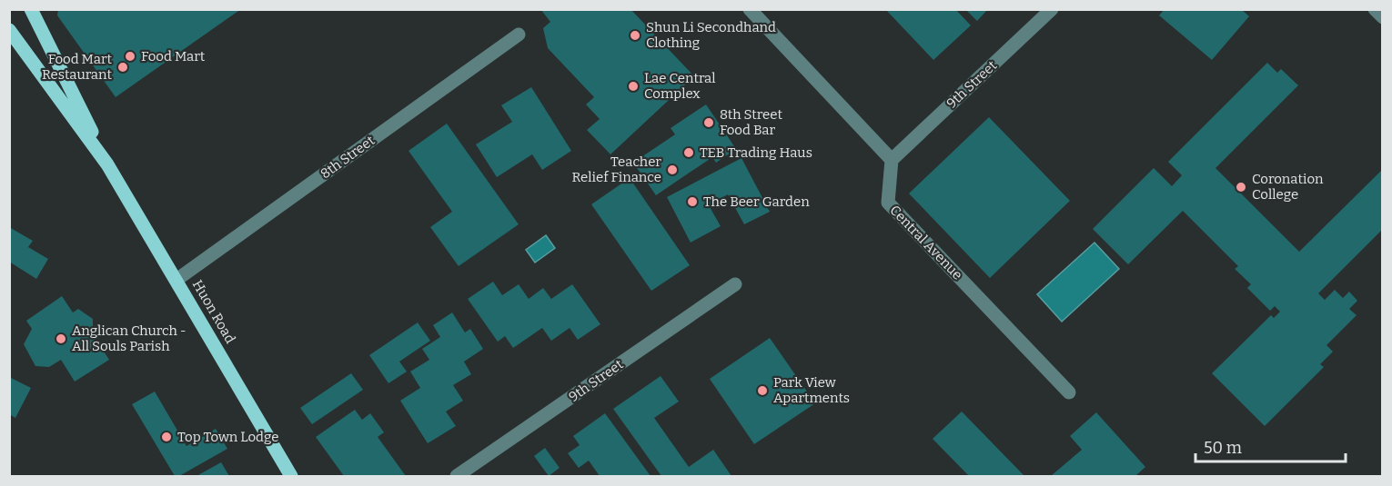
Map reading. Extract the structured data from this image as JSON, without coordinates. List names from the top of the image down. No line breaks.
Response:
{"streets":{"main road":["Huon Road"],"street":["9th Street","8th Street","Central Avenue"]},"crossings":[["9th Street","Central Avenue"],["8th Street","Huon Road"]],"places":["Shun Li Secondhand Clothing","Food Mart","Food Mart Restaurant","Lae Central Complex","8th Street Food Bar","TEB Trading Haus","Teacher Relief Finance","Coronation College","The Beer Garden","Anglican Church - All Souls Parish","Park View Apartments","Top Town Lodge"],"scale_bar":"50 m"}
